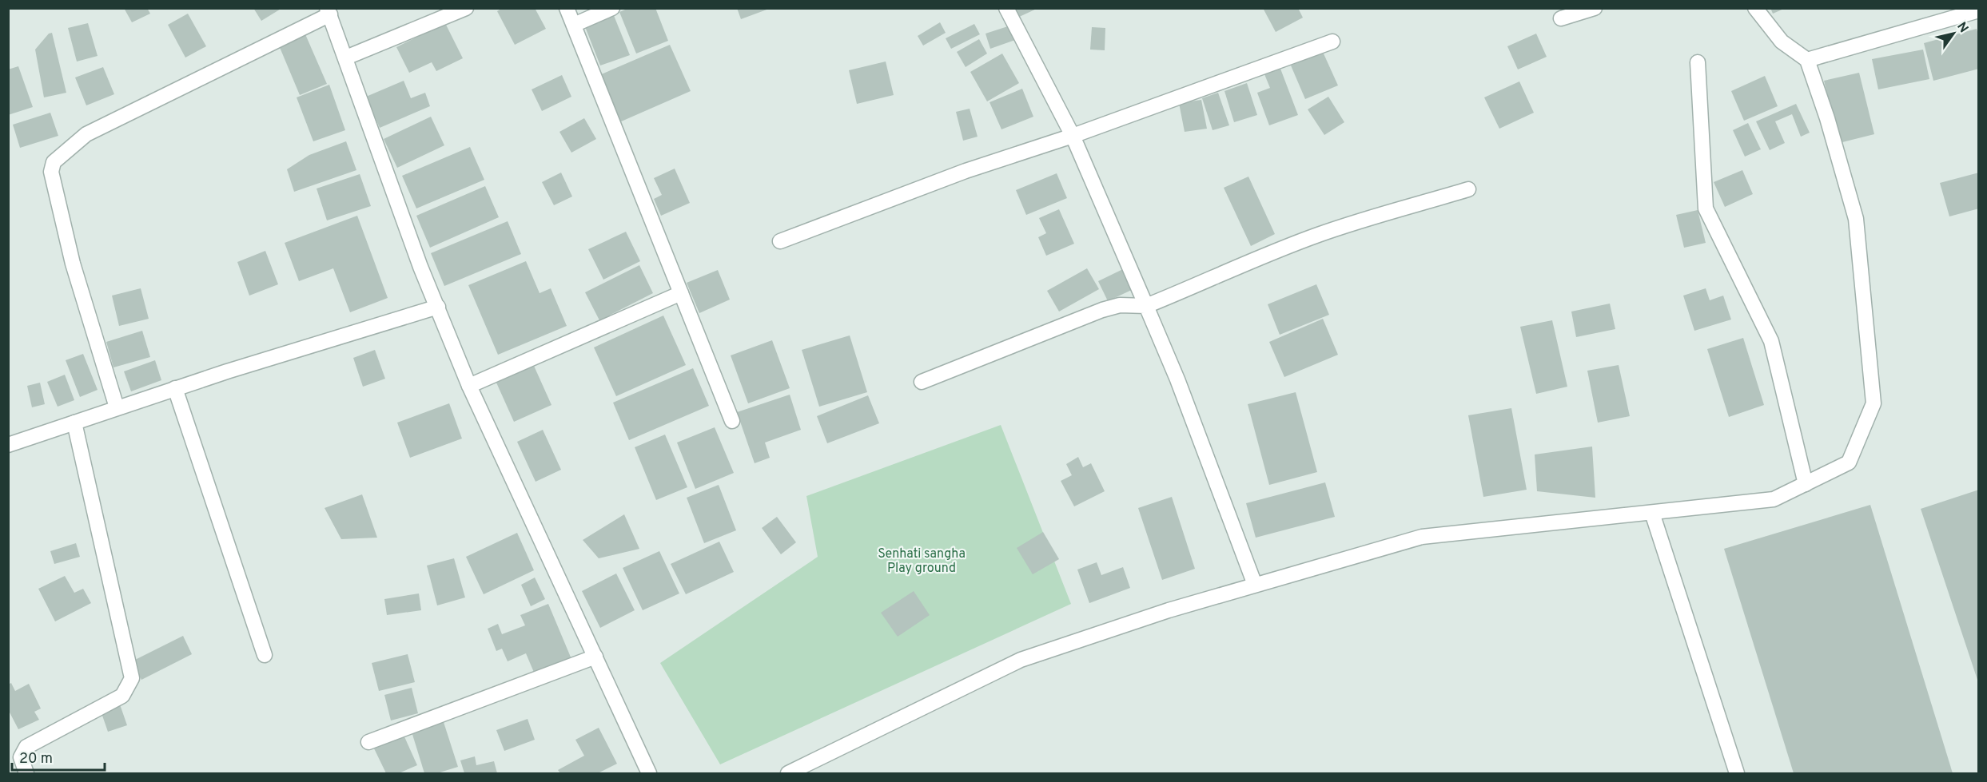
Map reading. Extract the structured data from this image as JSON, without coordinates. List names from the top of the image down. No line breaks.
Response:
{"parks":["Senhati sangha Play ground"],"scale_bar":"20 m","north":"top right"}
